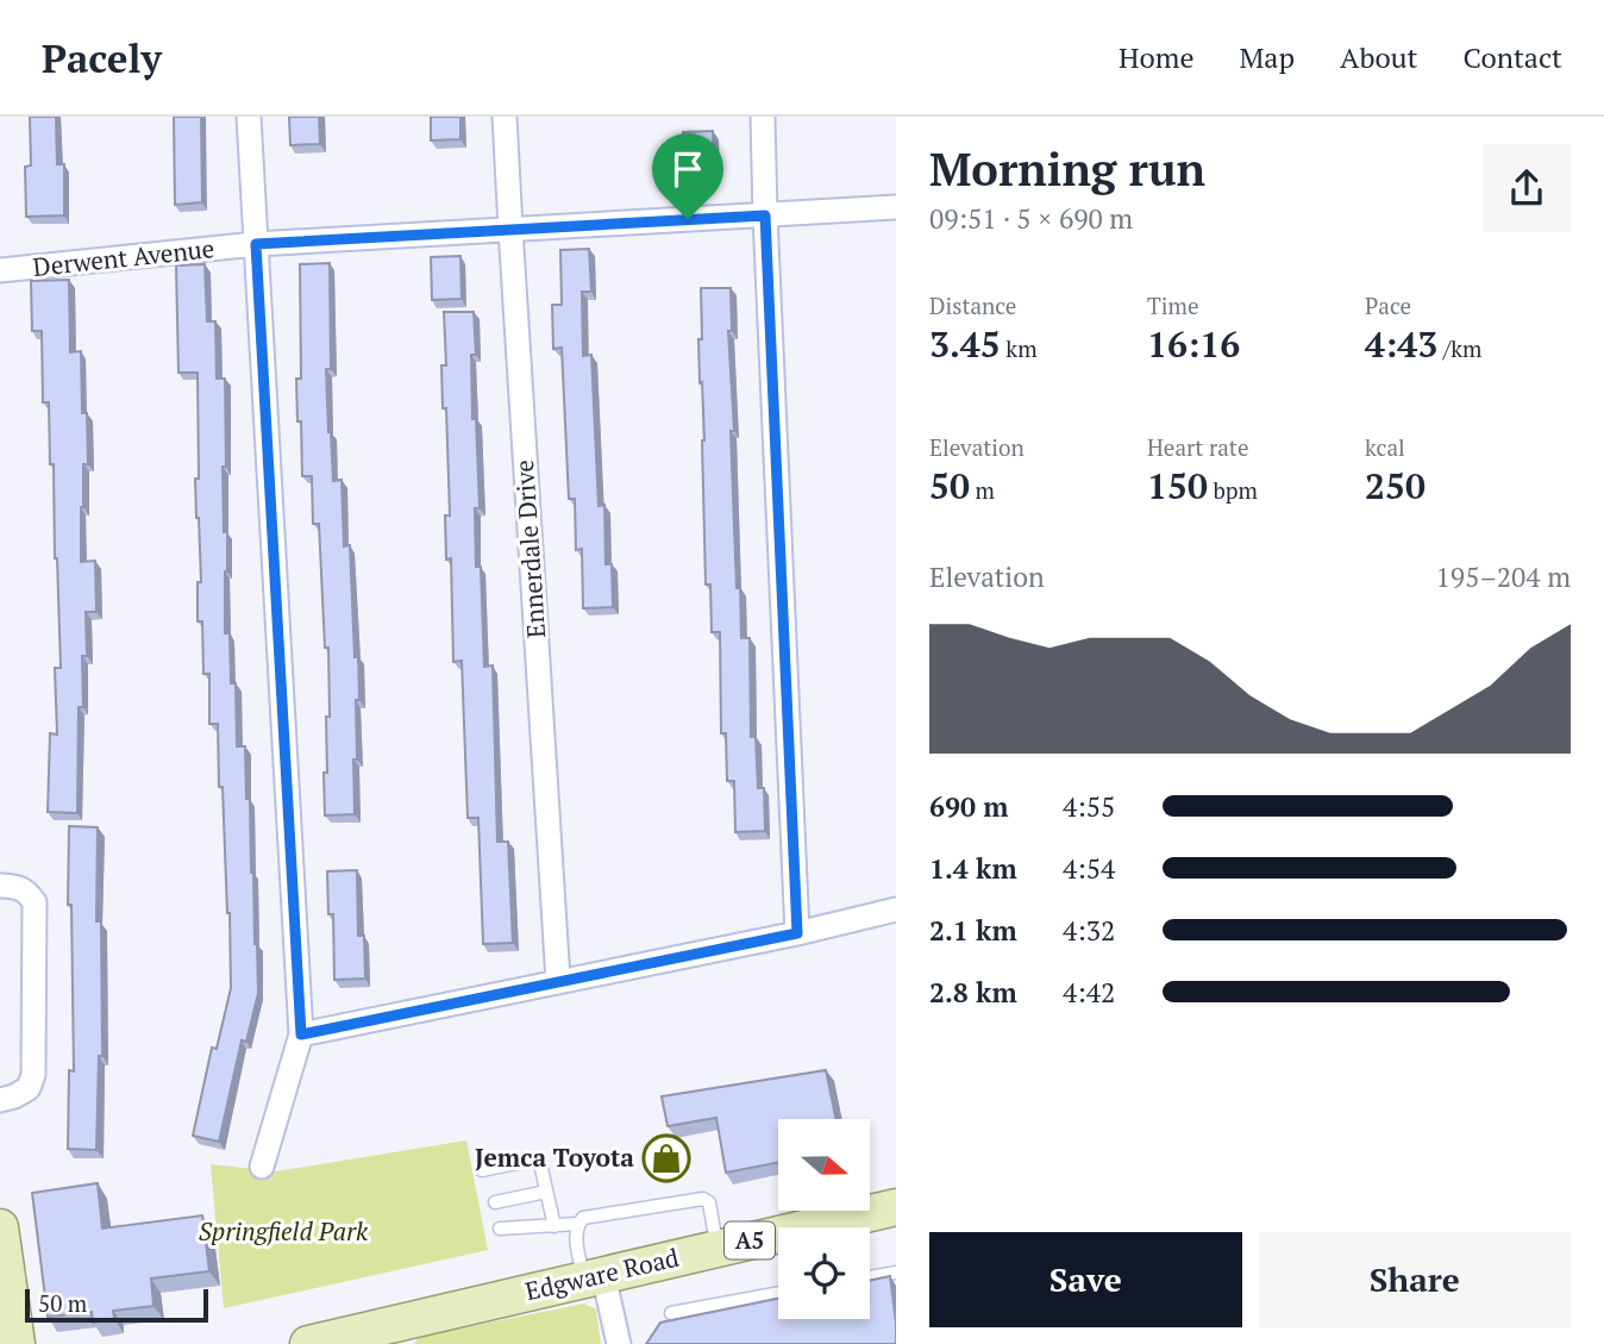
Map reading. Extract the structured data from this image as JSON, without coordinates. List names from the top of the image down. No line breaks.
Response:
{"streets":{"main road":["A5","Edgware Road"],"street":["Derwent Avenue","Ennerdale Drive"]},"crossings":[["Derwent Avenue","Ennerdale Drive"]],"parks":["Springfield Park"],"places":{"shop":["Jemca Toyota"]},"scale_bar":"50 m","north":"right","page":{"header":"Pacely","nav":["Home","Map","About","Contact"],"heading":["Morning run","09:51 · 5 × 690 m"],"stats":[["Distance","3.45 km"],["Time","16:16"],["Pace","4:43 /km"],["Elevation","50 m"],["Heart rate","150 bpm"],["kcal","250"]],"chart":["Elevation","195–204 m"],"list":[{"name":"690 m","note":"4:55"},{"name":"1.4 km","note":"4:54"},{"name":"2.1 km","note":"4:32"},{"name":"2.8 km","note":"4:42"}],"buttons":["Save","Share"],"scale":"50 m"}}
